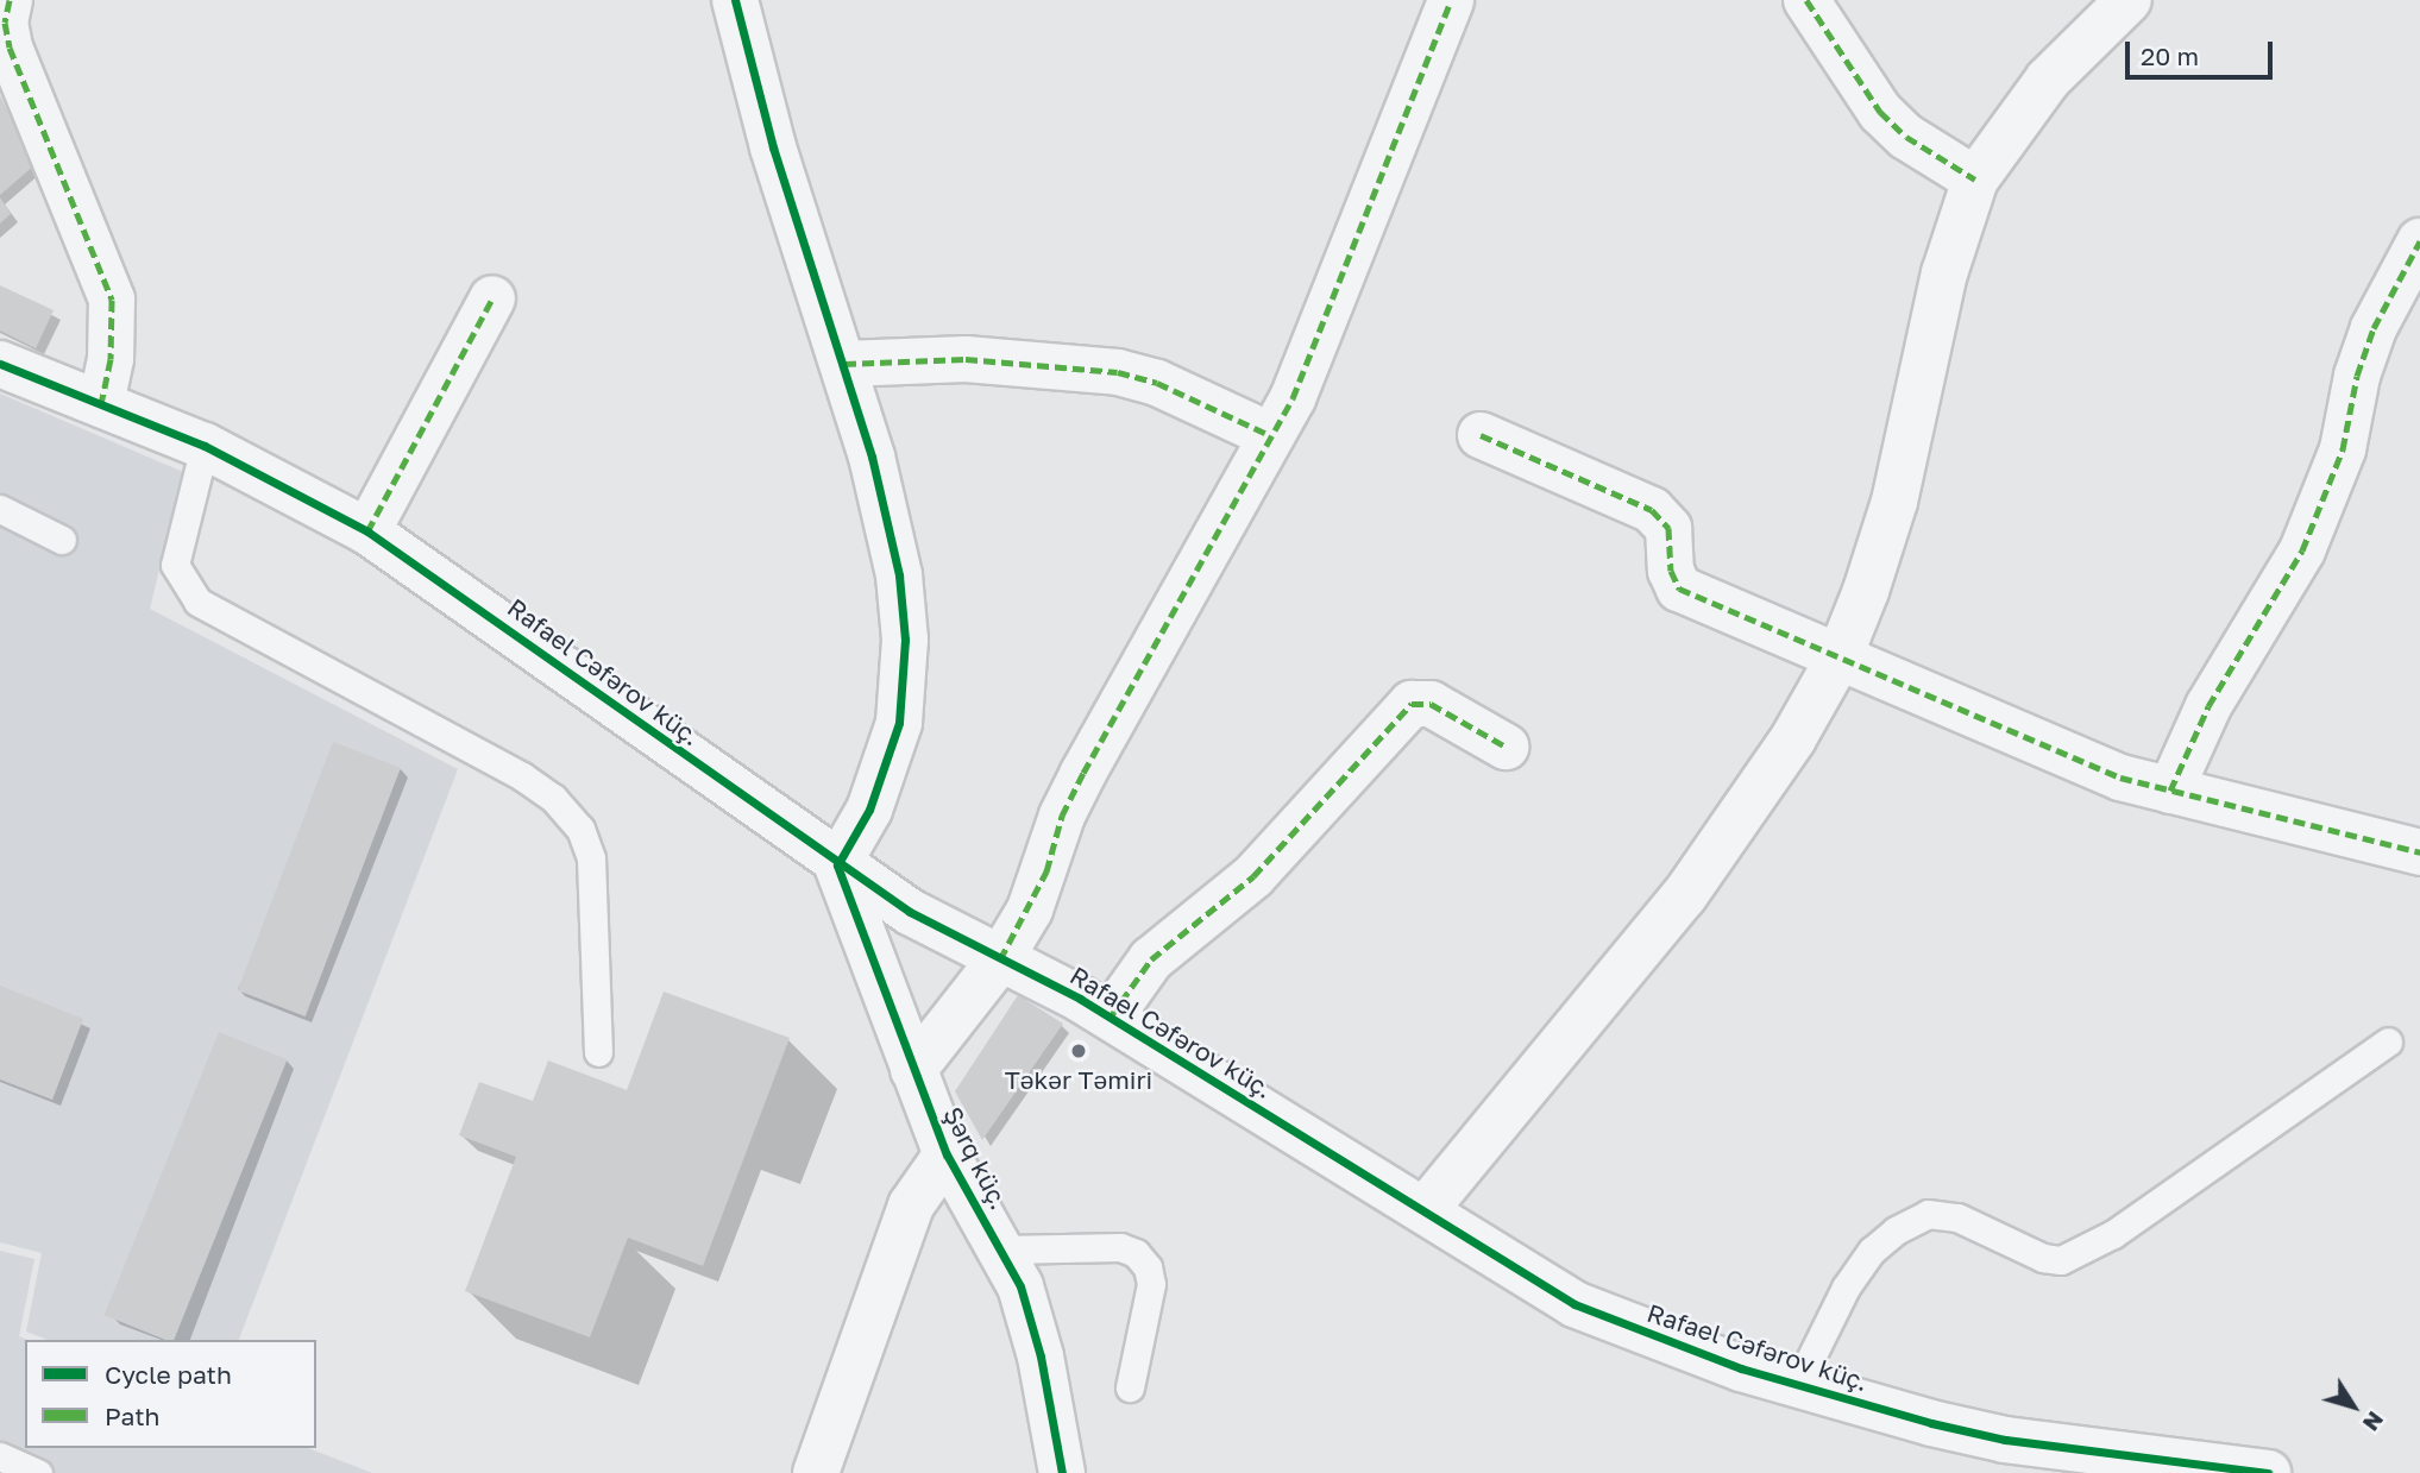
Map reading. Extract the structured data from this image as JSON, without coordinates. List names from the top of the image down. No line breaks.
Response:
{"streets":{"street":["Rafael Cəfərov küç.","Şərq küç."]},"crossings":[["Rafael Cəfərov küç.","Şərq küç."]],"places":["Təkər Təmiri"],"legend":["Cycle path","Path"],"scale_bar":"20 m","north":"bottom right"}
